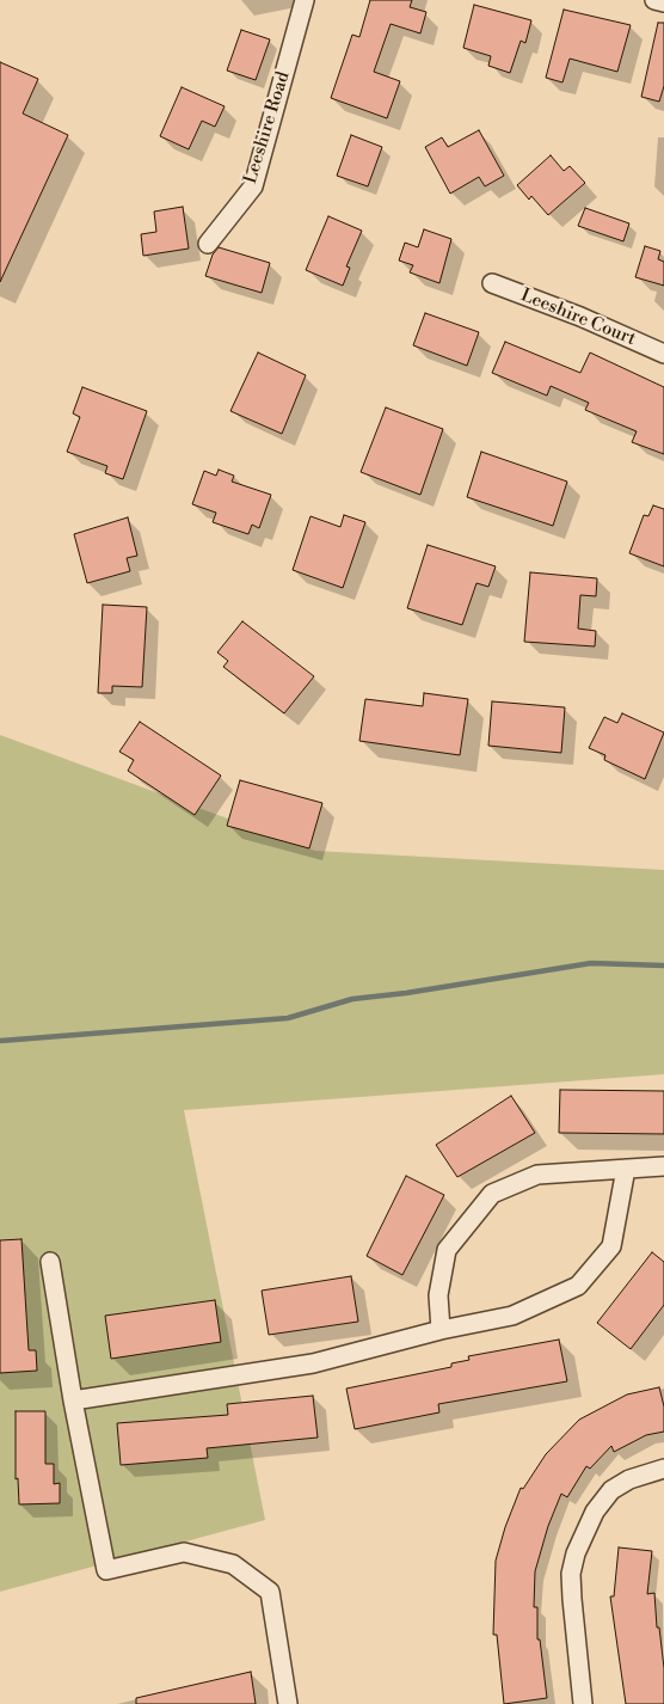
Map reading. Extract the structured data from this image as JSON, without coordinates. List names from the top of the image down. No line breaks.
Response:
{"streets":{"street":["Leeshire Road","Leeshire Court"]}}
